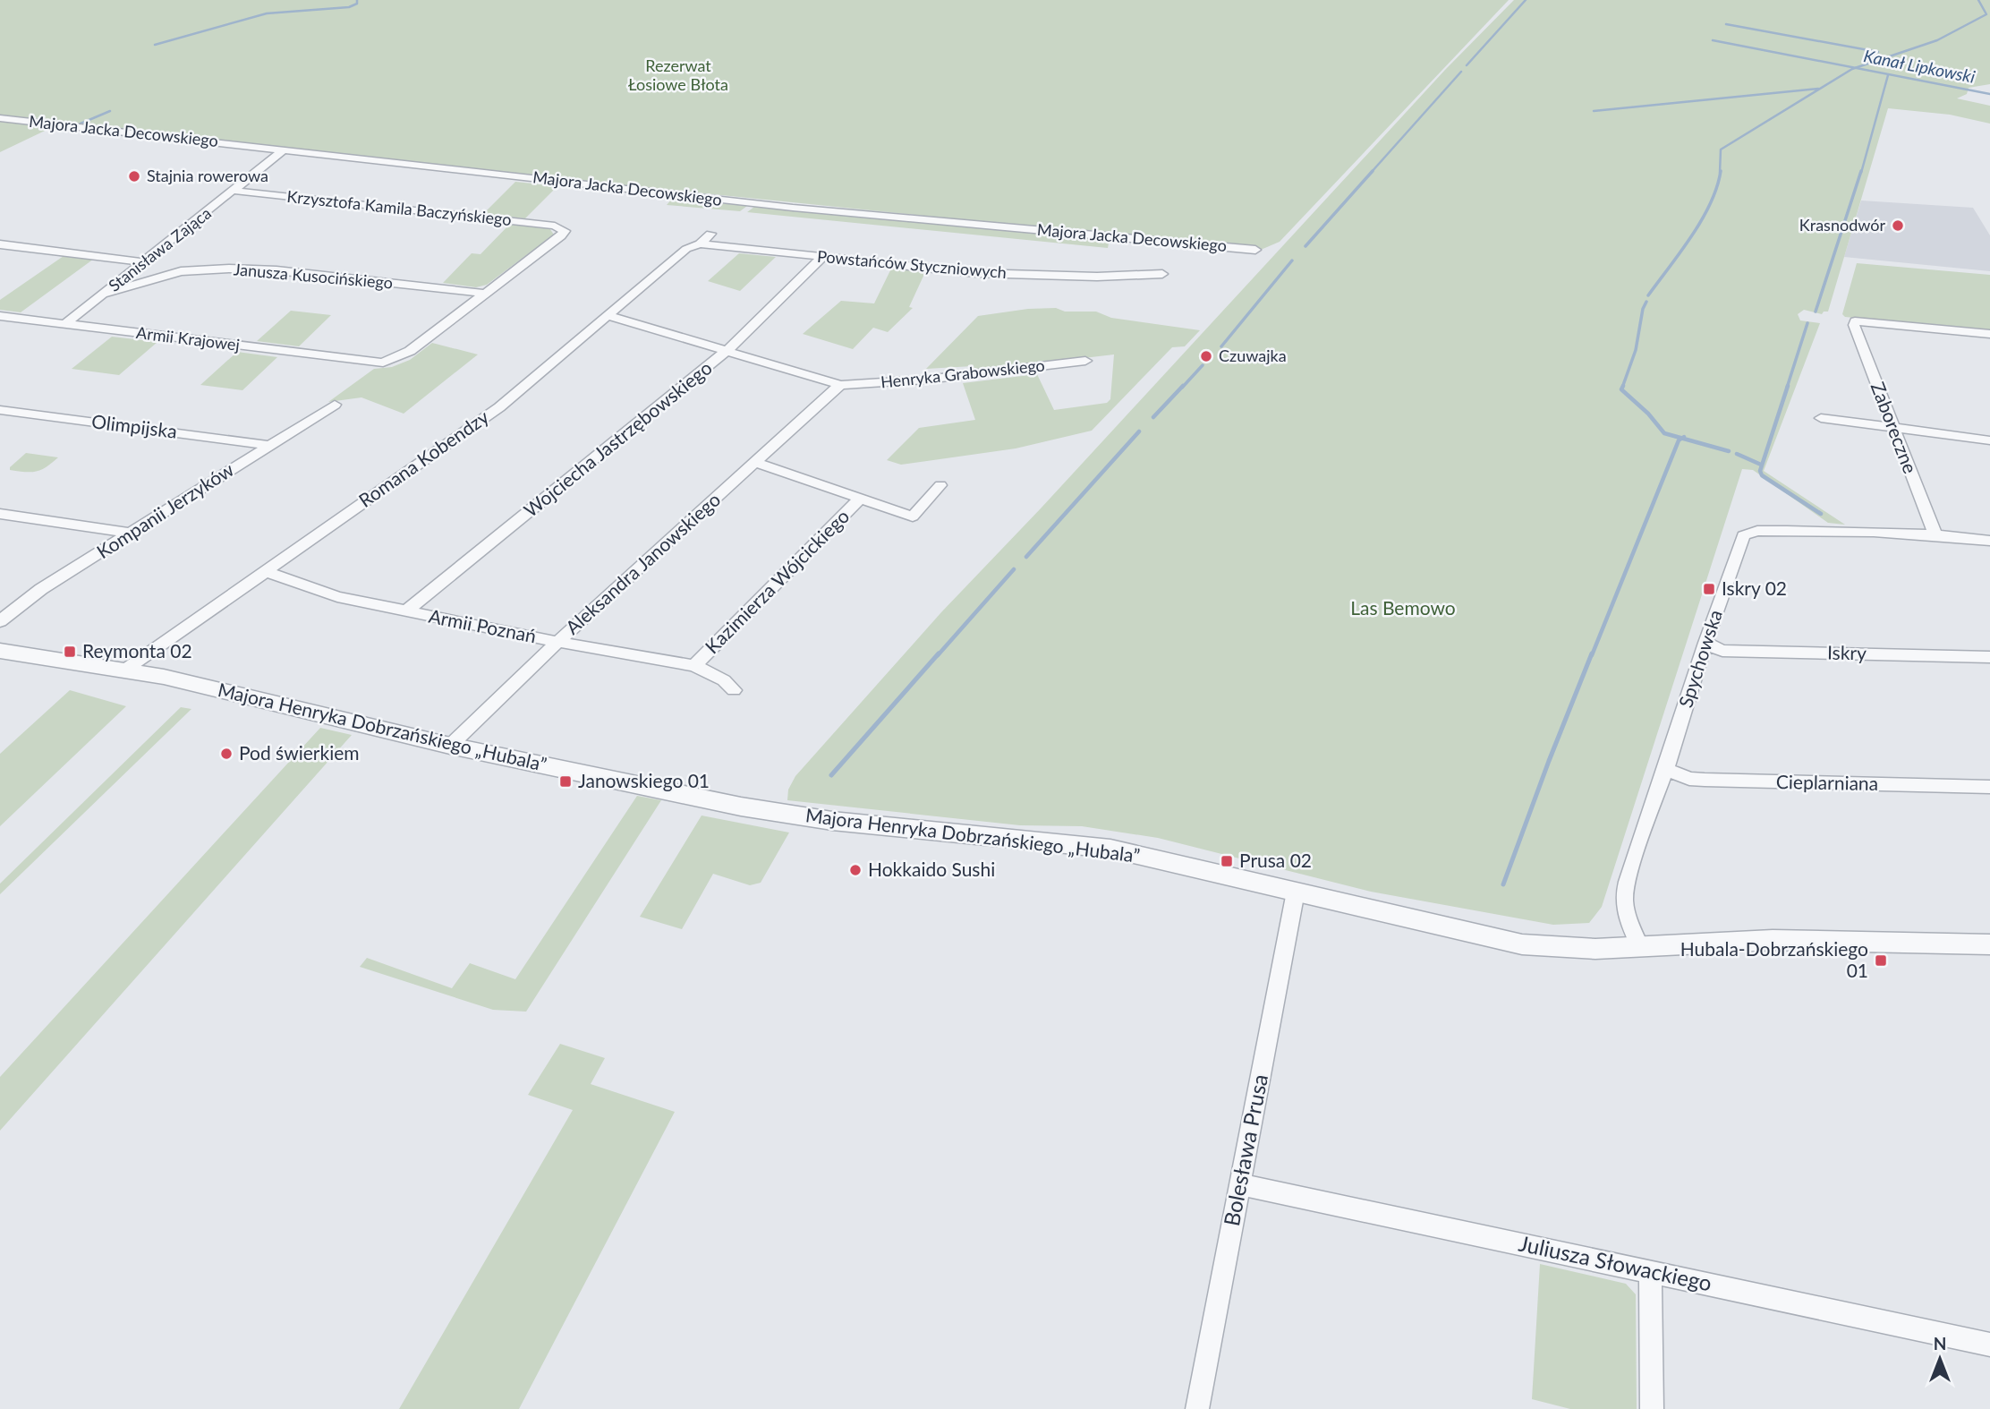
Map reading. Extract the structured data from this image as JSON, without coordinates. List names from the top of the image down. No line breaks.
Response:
{"streets":{"street":["Majora Jacka Decowskiego","Krzysztofa Kamila Baczyńskiego","Stanisława Zająca","Powstańców Styczniowych","Janusza Kusocińskiego","Armii Krajowej","Henryka Grabowskiego","Olimpijska","Zaboreczne","Wojciecha Jastrzębowskiego","Romana Kobendzy","Kompanii Jerzyków","Aleksandra Janowskiego","Kazimierza Wójcickiego","Armii Poznań","Iskry","Spychowska","Majora Henryka Dobrzańskiego „Hubala”","Cieplarniana","Bolesława Prusa","Juliusza Słowackiego"]},"crossings":[["Majora Jacka Decowskiego","Stanisława Zająca"],["Krzysztofa Kamila Baczyńskiego","Stanisława Zająca"],["Krzysztofa Kamila Baczyńskiego","Janusza Kusocińskiego"],["Krzysztofa Kamila Baczyńskiego","Armii Krajowej"],["Stanisława Zająca","Janusza Kusocińskiego"],["Stanisława Zająca","Armii Krajowej"],["Powstańców Styczniowych","Wojciecha Jastrzębowskiego"],["Powstańców Styczniowych","Romana Kobendzy"],["Janusza Kusocińskiego","Armii Krajowej"],["Henryka Grabowskiego","Aleksandra Janowskiego"],["Olimpijska","Kompanii Jerzyków"],["Zaboreczne","Spychowska"],["Wojciecha Jastrzębowskiego","Armii Poznań"],["Romana Kobendzy","Armii Poznań"],["Romana Kobendzy","Majora Henryka Dobrzańskiego „Hubala”"],["Aleksandra Janowskiego","Armii Poznań"],["Aleksandra Janowskiego","Majora Henryka Dobrzańskiego „Hubala”"],["Kazimierza Wójcickiego","Armii Poznań"],["Iskry","Spychowska"],["Spychowska","Majora Henryka Dobrzańskiego „Hubala”"],["Spychowska","Cieplarniana"],["Majora Henryka Dobrzańskiego „Hubala”","Bolesława Prusa"],["Bolesława Prusa","Juliusza Słowackiego"]],"water":["Kanał Lipkowski"],"parks":["Rezerwat Łosiowe Błota","Las Bemowo"],"places":{"other":["Stajnia rowerowa","Krasnodwór","Czuwajka","Pod świerkiem","Hokkaido Sushi"],"transit":["Iskry 02","Reymonta 02","Janowskiego 01","Prusa 02","Hubala-Dobrzańskiego 01"]},"north":"top"}
